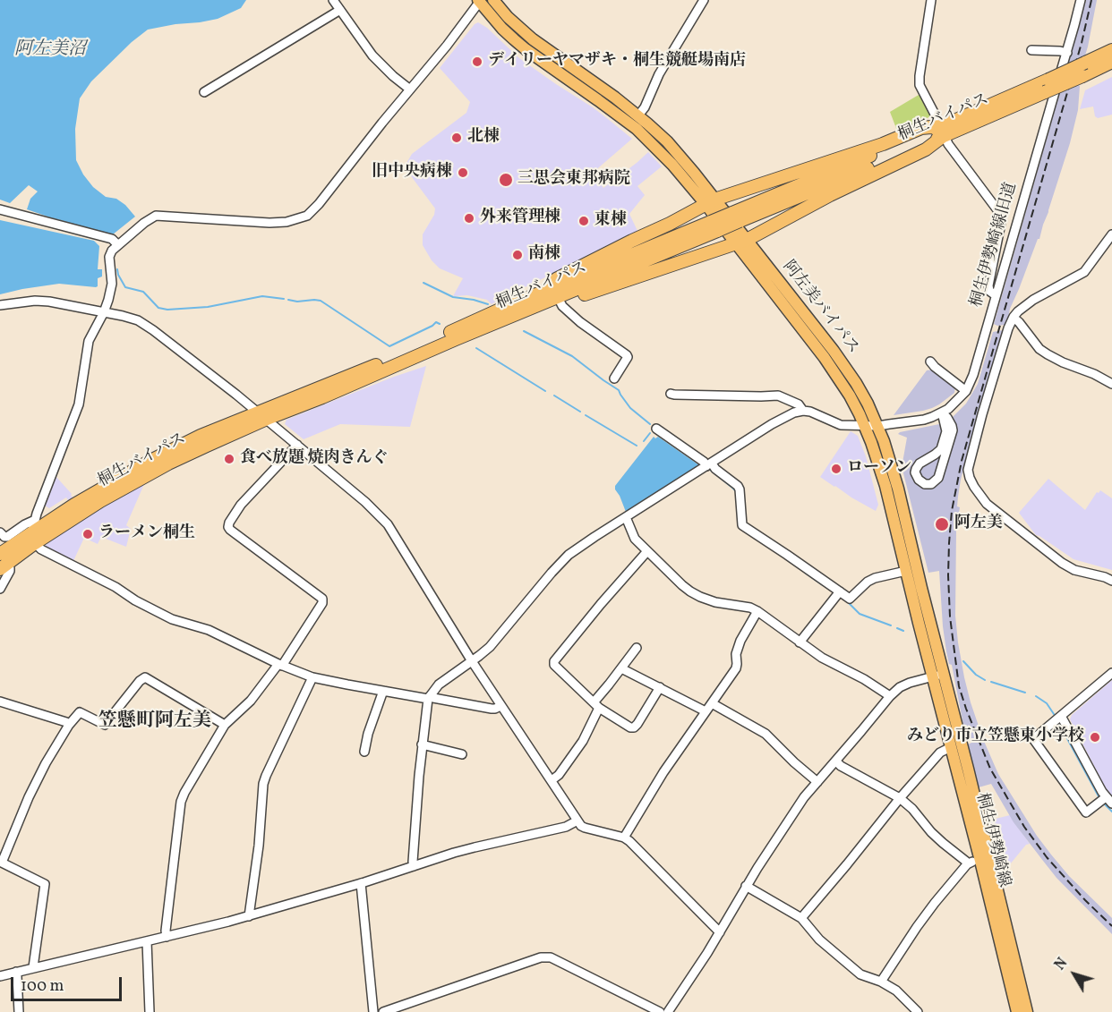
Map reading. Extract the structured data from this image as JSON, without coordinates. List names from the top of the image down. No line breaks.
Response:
{"streets":{"highway":["桐生バイパス"],"main road":["阿左美バイパス","桐生伊勢崎線"],"street":["桐生伊勢崎線旧道"]},"crossings":[["桐生伊勢崎線旧道","阿左美バイパス"],["阿左美バイパス","桐生伊勢崎線"]],"districts":["笠懸町阿左美"],"water":["阿左美沼"],"places":["デイリーヤマザキ・桐生競艇場南店","北棟","旧中央病棟","三思会東邦病院","外来管理棟","東棟","南棟","食べ放題 焼肉きんぐ","ローソン","阿左美","ラーメン桐生","みどり市立笠懸東小学校"],"scale_bar":"100 m","north":"top left"}
